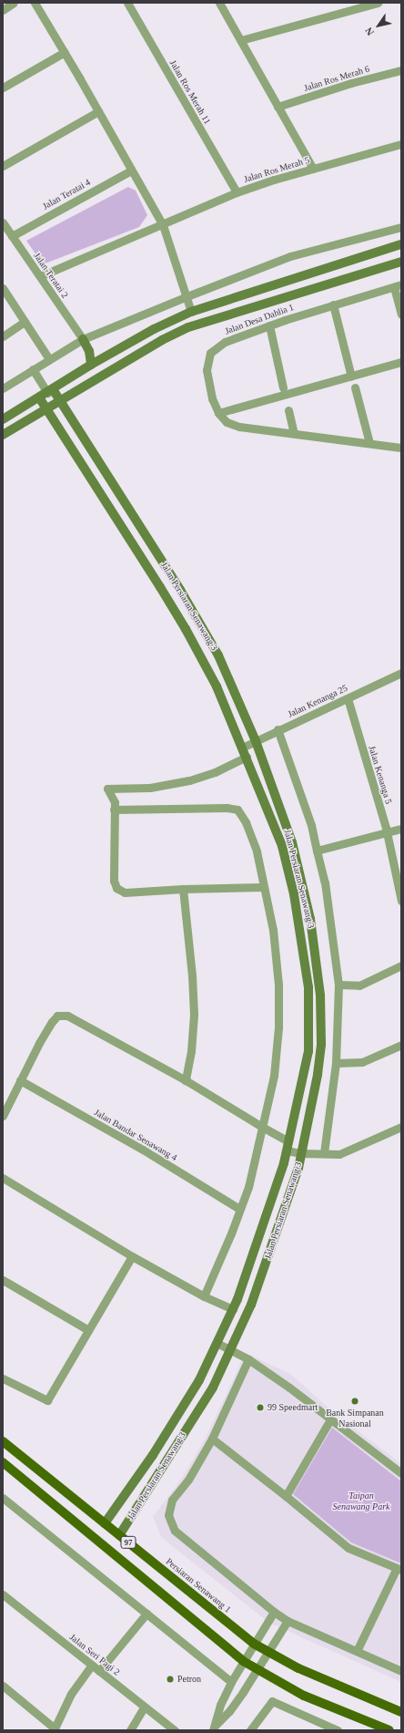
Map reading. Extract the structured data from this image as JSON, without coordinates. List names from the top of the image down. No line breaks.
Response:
{"streets":{"main road":["97","Persiaran Senawang 1"],"street":["Jalan Ros Merah 6","Jalan Ros Merah 11","Jalan Ros Merah 5","Jalan Teratai 4","Jalan Teratai 2","Jalan Desa Dahlia 1","Jalan Persiaran Senawang 3","Jalan Kenanga 25","Jalan Kenanga 5","Jalan Bandar Senawang 4","Jalan Seri Pagi 2"]},"crossings":[["Jalan Ros Merah 11","Jalan Ros Merah 5"],["Jalan Ros Merah 5","Jalan Teratai 2"],["Jalan Teratai 4","Jalan Teratai 2"],["Jalan Persiaran Senawang 3","Jalan Kenanga 25"],["Jalan Persiaran Senawang 3","Persiaran Senawang 1"],["Jalan Kenanga 25","Jalan Kenanga 5"]],"parks":["Taipan Senawang Park"],"places":["Bank Simpanan Nasional","99 Speedmart","Petron"],"north":"bottom left"}
